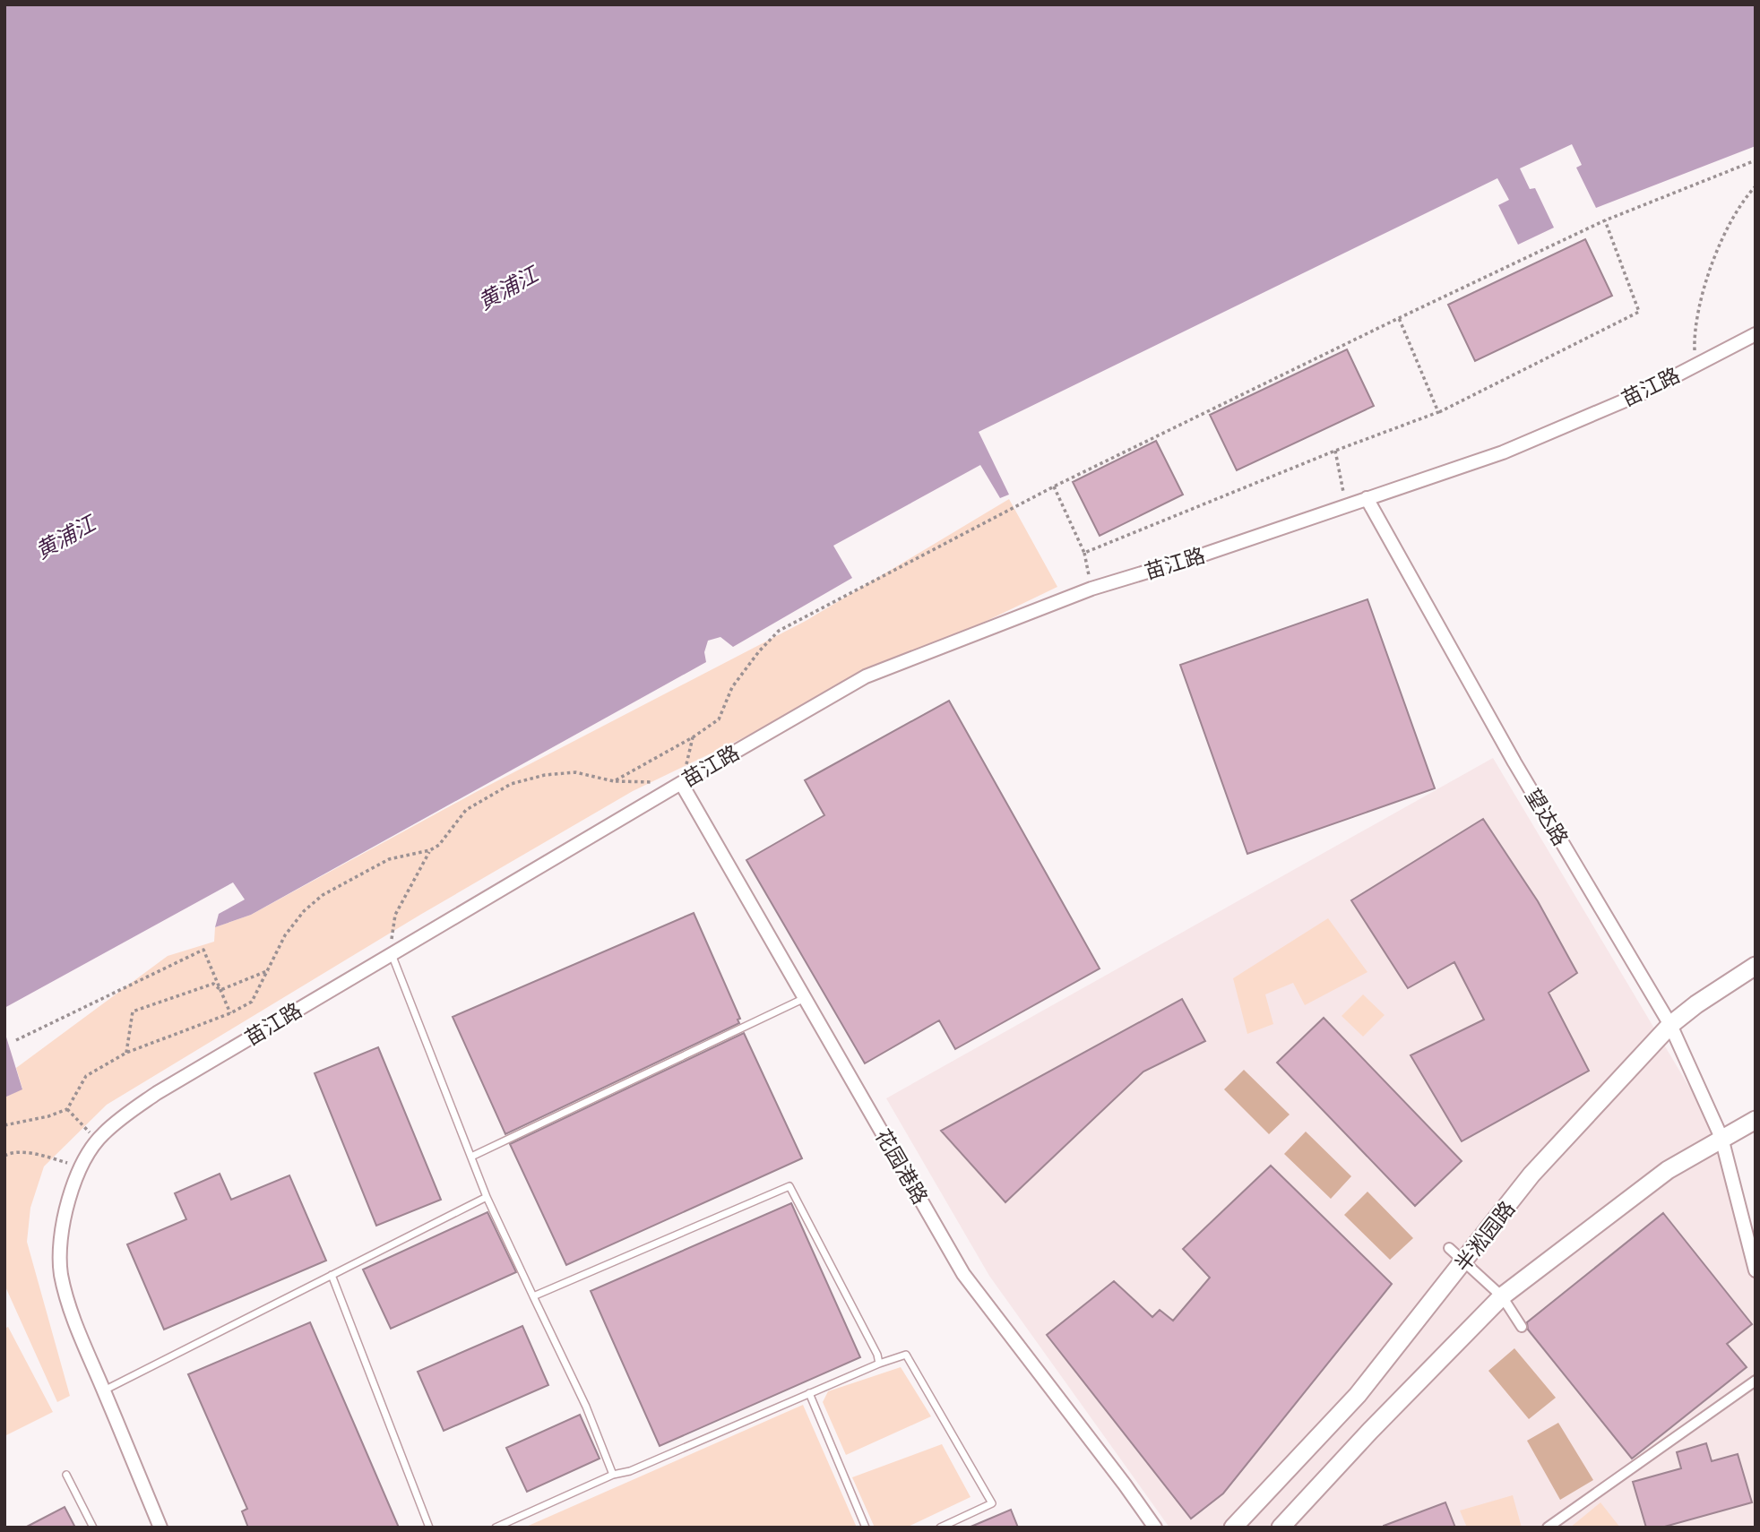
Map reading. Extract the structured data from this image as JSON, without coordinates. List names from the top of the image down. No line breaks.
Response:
{"streets":{"main road":["半淞园路"],"street":["苗江路","望达路","花园港路"]},"crossings":[["苗江路","望达路"],["苗江路","花园港路"],["望达路","半淞园路"]],"water":["黄浦江"]}
